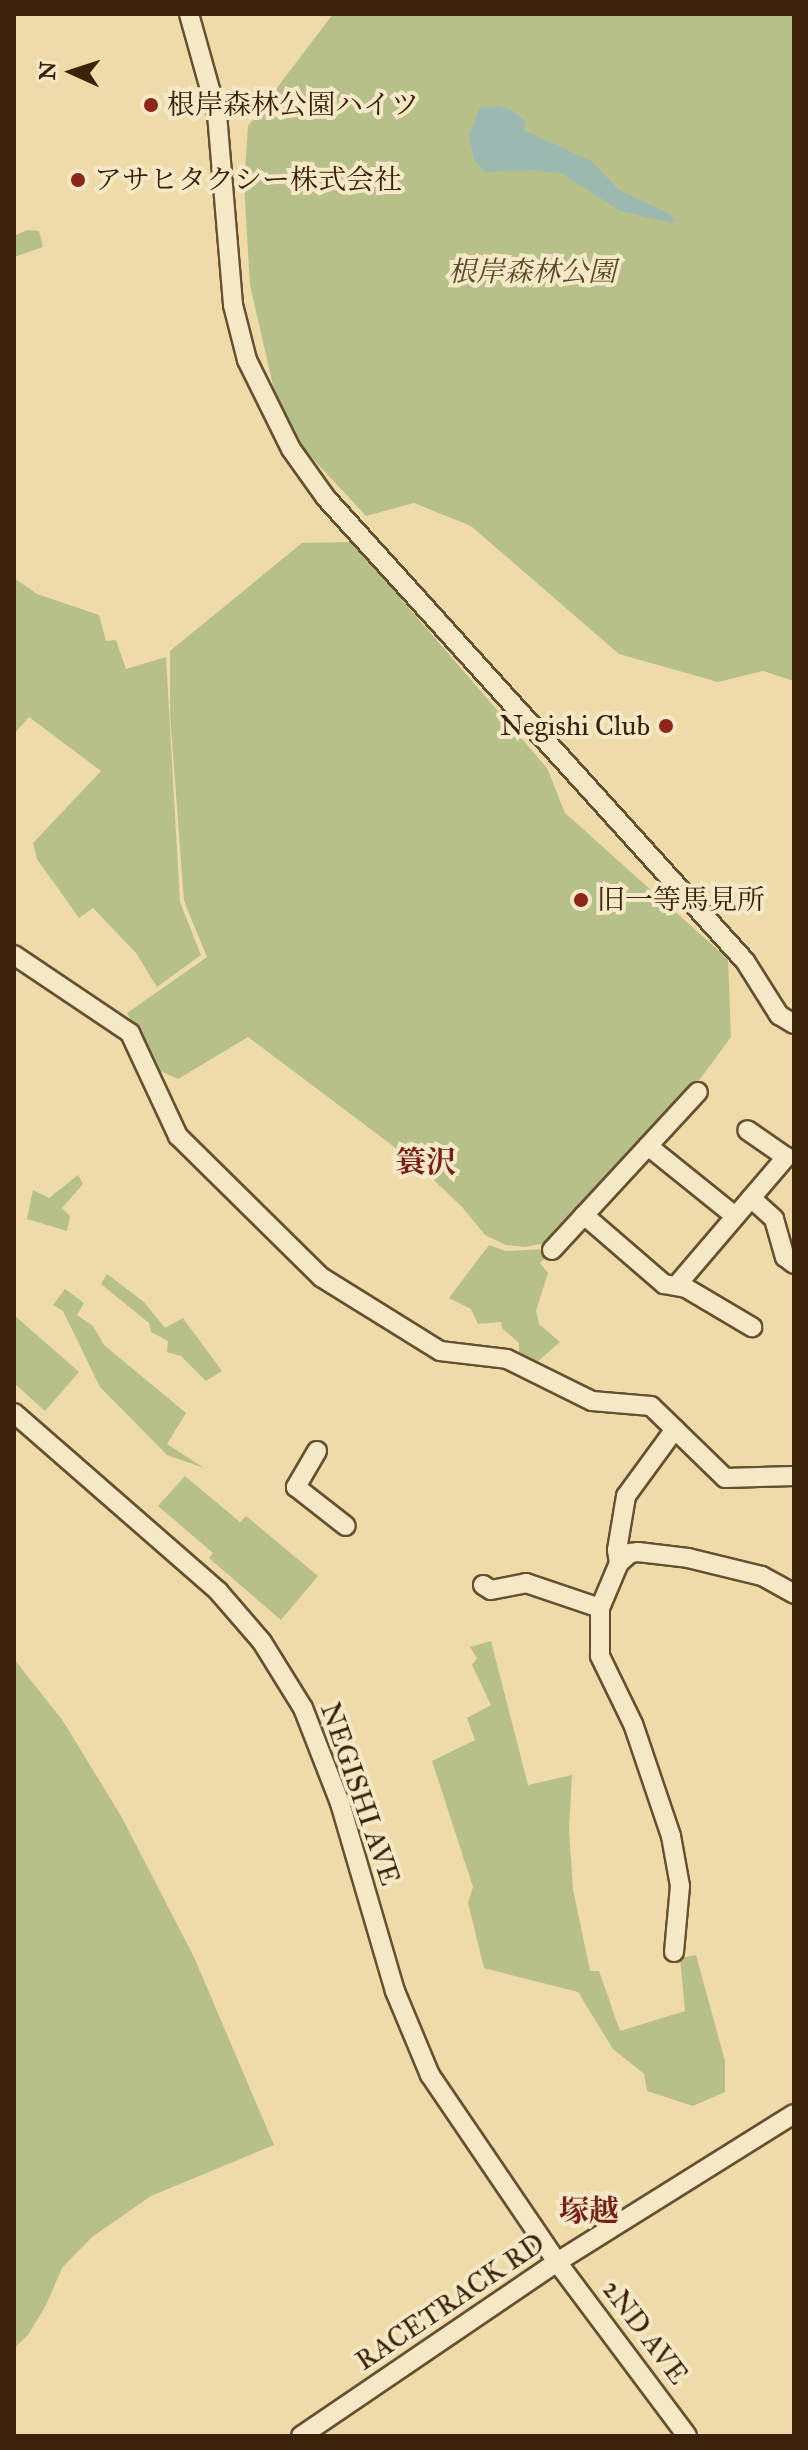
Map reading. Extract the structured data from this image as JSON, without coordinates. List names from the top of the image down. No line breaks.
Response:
{"streets":{"street":["NEGISHI AVE","RACETRACK RD","2ND AVE"]},"crossings":[["NEGISHI AVE","RACETRACK RD"],["NEGISHI AVE","2ND AVE"],["RACETRACK RD","2ND AVE"]],"districts":["簑沢","塚越"],"parks":["根岸森林公園"],"places":["根岸森林公園ハイツ","アサヒタクシー株式会社","Negishi Club","旧一等馬見所"],"north":"left"}
